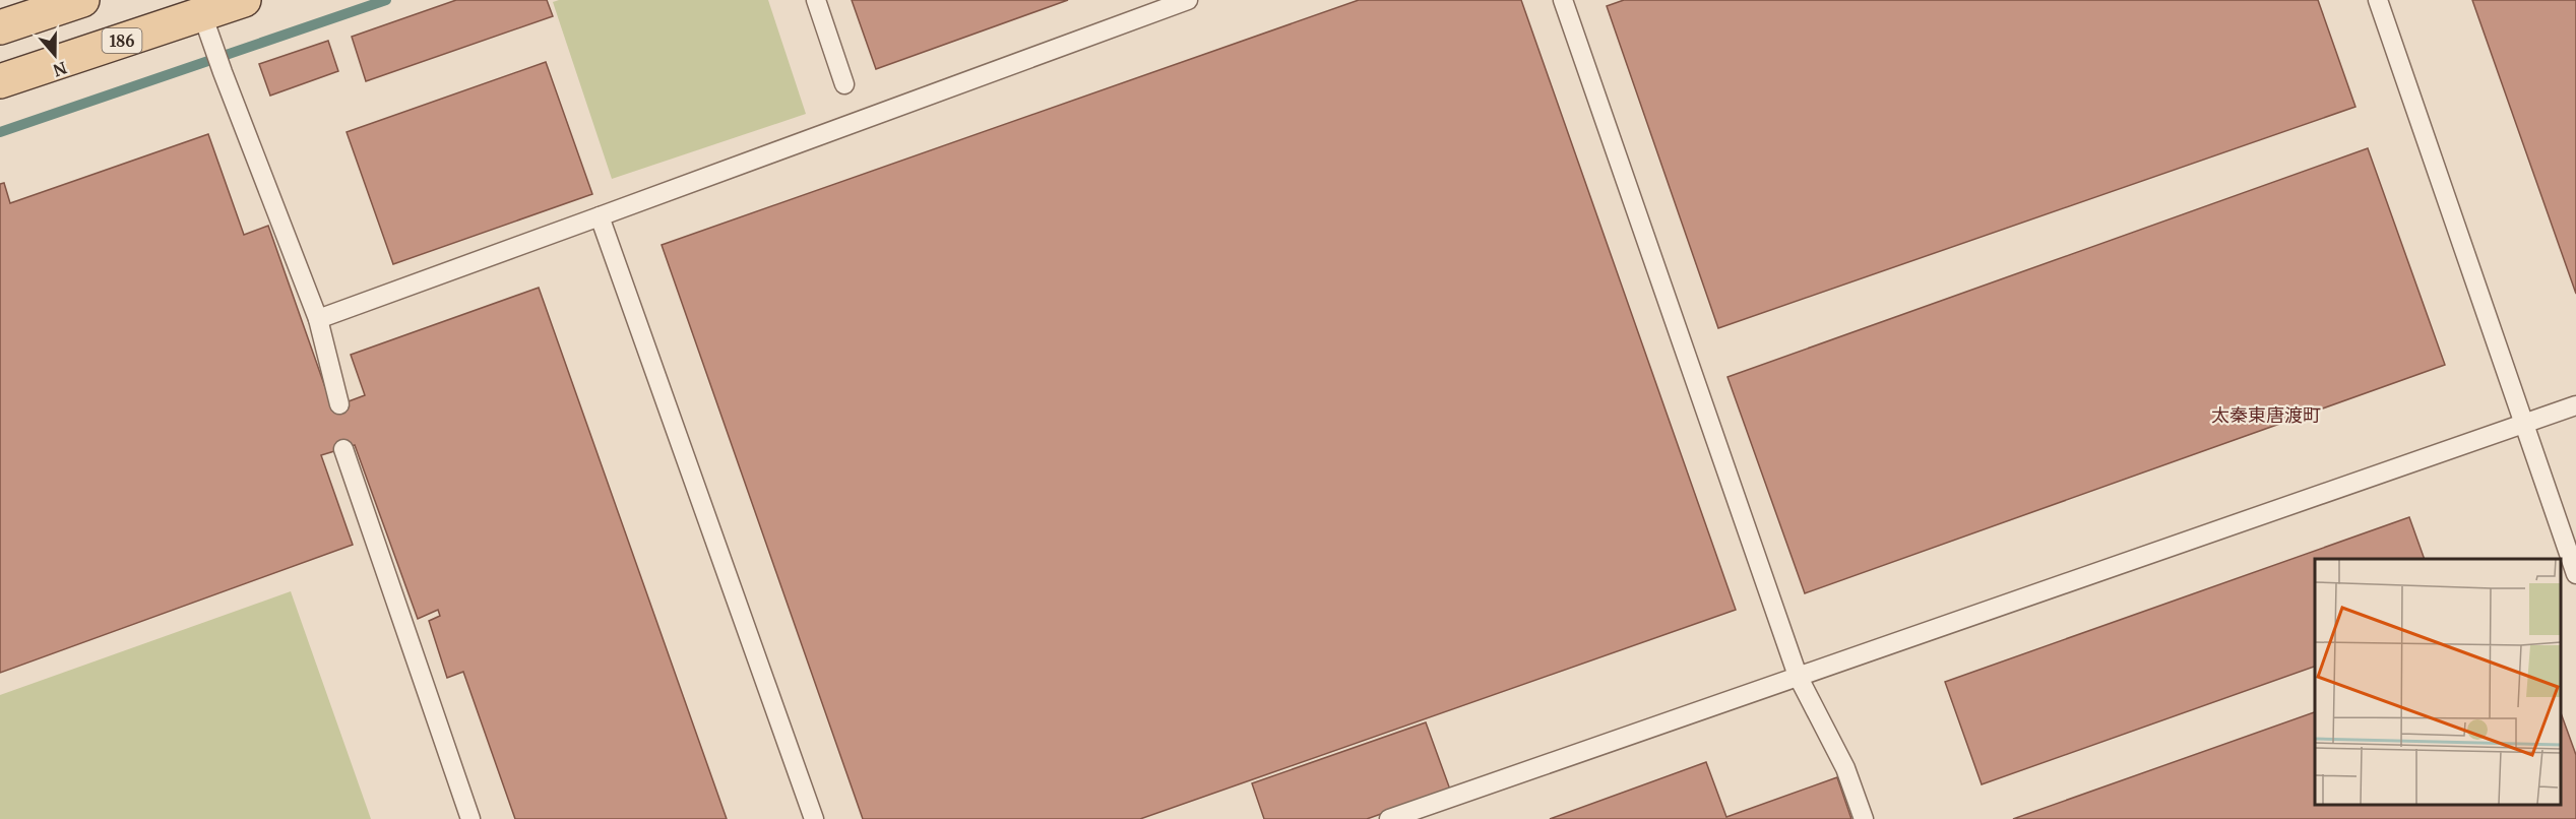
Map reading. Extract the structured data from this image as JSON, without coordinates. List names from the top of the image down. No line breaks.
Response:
{"streets":{"main road":["186"]},"districts":["太秦東唐渡町"],"north":"bottom"}
